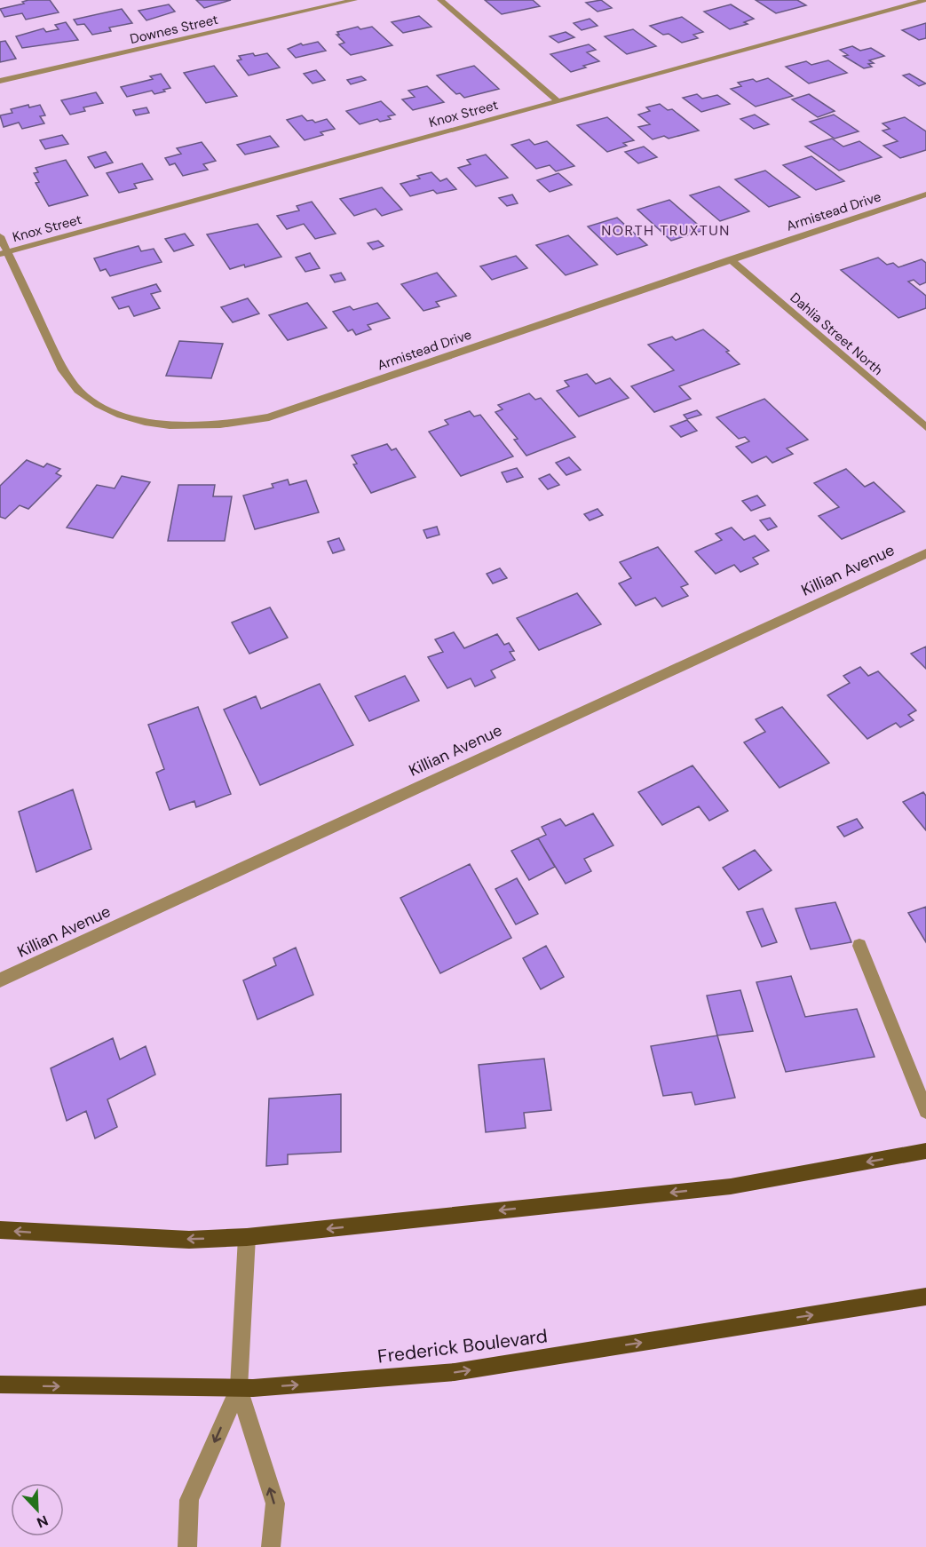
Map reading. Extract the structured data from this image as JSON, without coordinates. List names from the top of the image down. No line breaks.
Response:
{"streets":{"main road":["Frederick Boulevard"],"street":["Downes Street","Knox Street","Armistead Drive","Dahlia Street North","Killian Avenue"]},"crossings":[["Knox Street","Armistead Drive"],["Armistead Drive","Dahlia Street North"]],"one_way":["Frederick Boulevard"],"districts":["NORTH TRUXTUN"],"north":"bottom right"}
